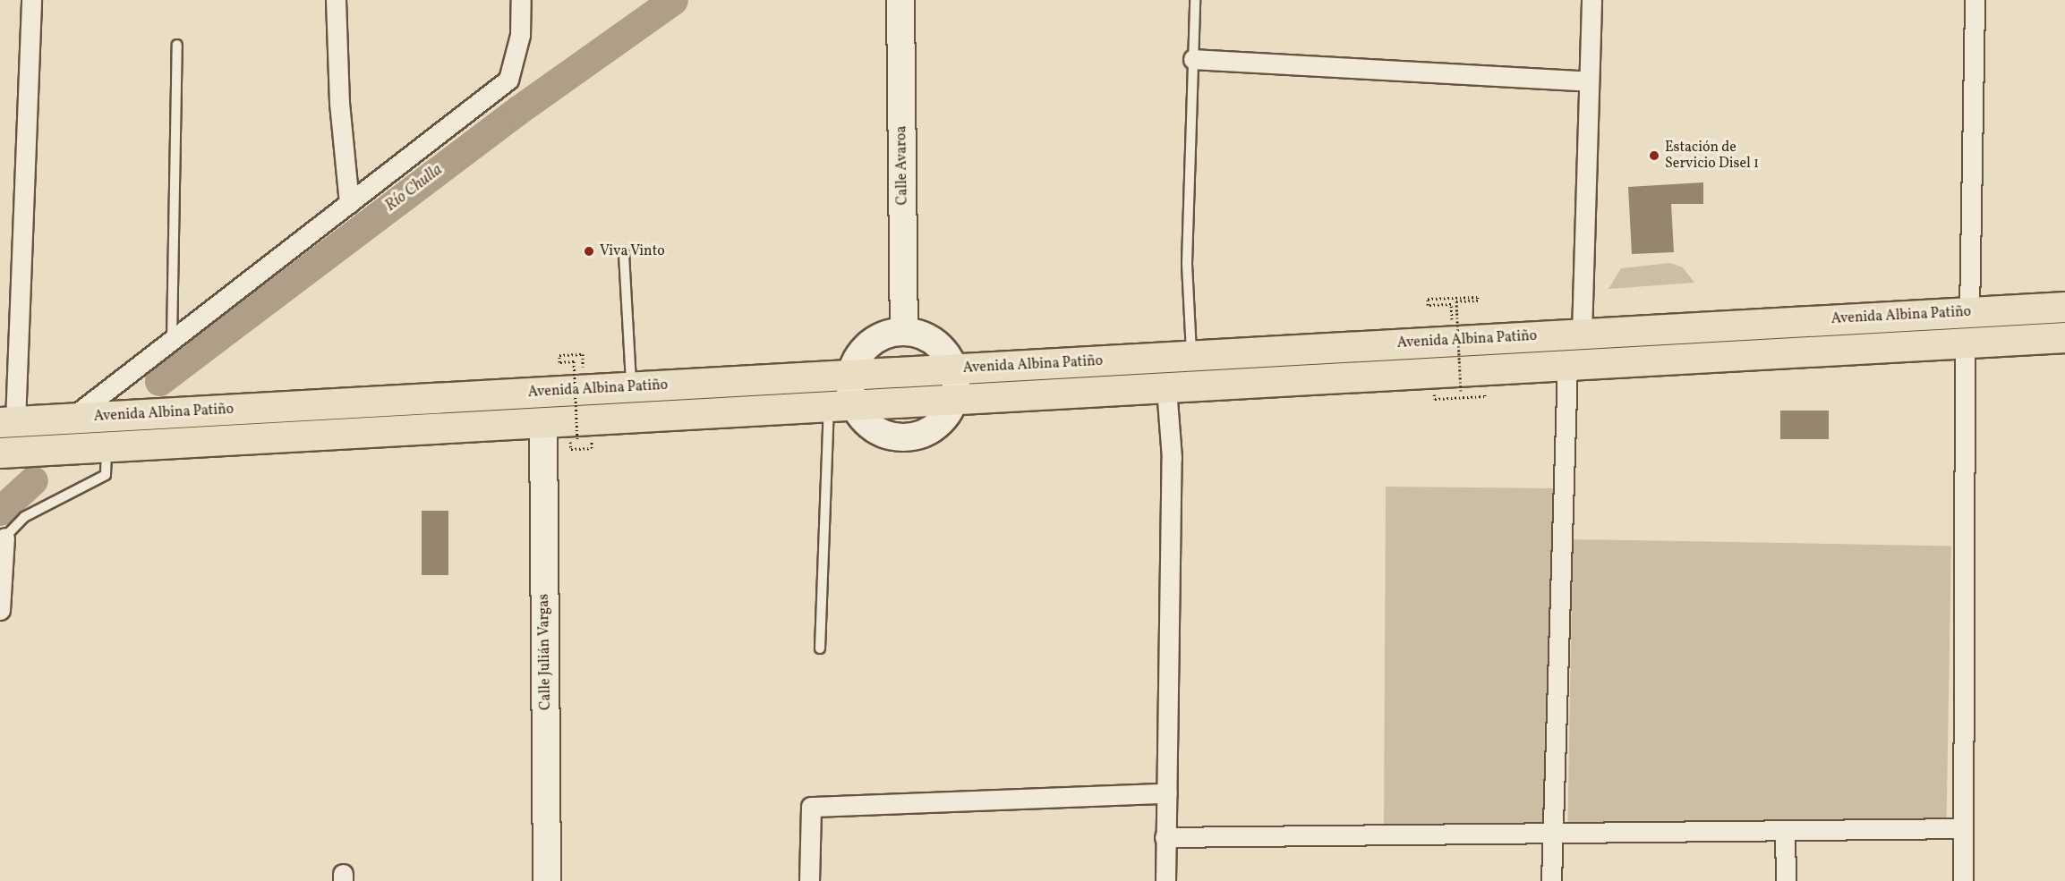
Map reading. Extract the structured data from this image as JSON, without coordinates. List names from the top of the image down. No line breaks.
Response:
{"streets":{"highway":["Avenida Albina Patiño"],"main road":["Calle Avaroa","Calle Julián Vargas"]},"crossings":[["Avenida Albina Patiño","Calle Julián Vargas"]],"water":["Río Chulla"],"places":["Estación de Servicio Disel 1","Viva Vinto"]}
